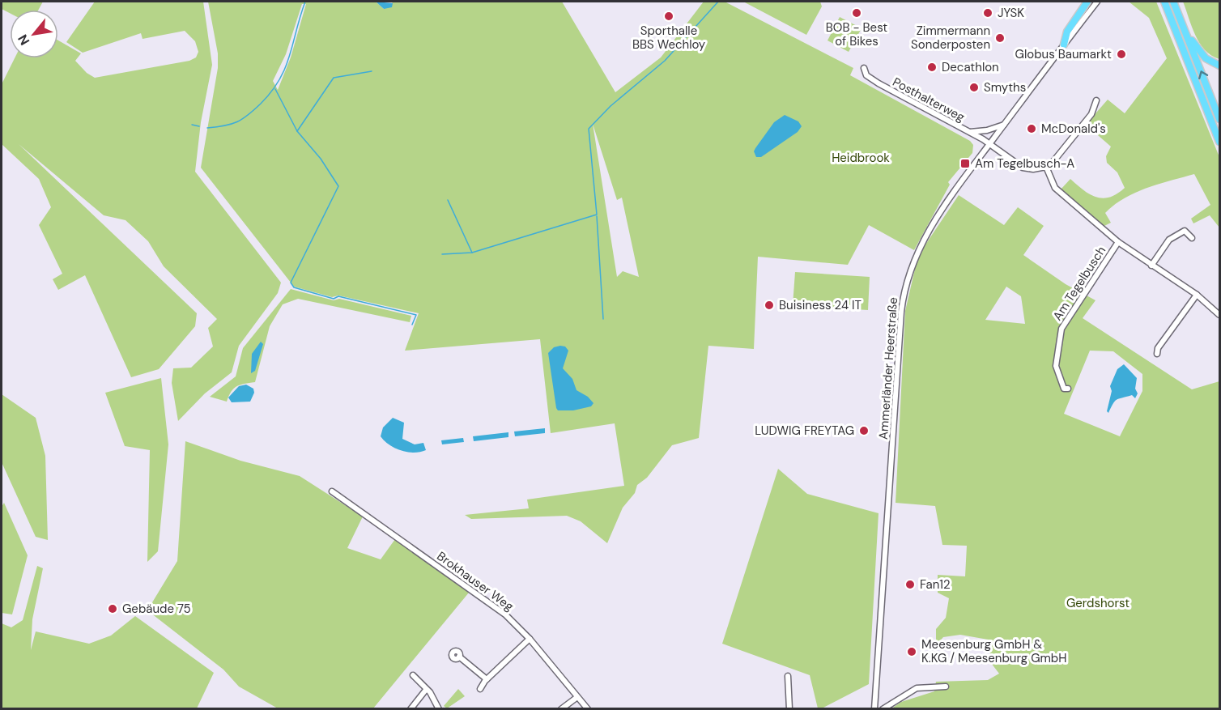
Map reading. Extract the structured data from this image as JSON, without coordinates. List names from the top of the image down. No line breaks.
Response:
{"streets":{"street":["Posthalterweg","Am Tegelbusch","Ammerländer Heerstraße","Brokhauser Weg"]},"crossings":[["Posthalterweg","Ammerländer Heerstraße"]],"parks":["Heidbrook","Gerdshorst"],"places":{"other":["BOB - Best of Bikes","JYSK","Sporthalle BBS Wechloy","Zimmermann Sonderposten","Globus Baumarkt","Decathlon","Smyths","McDonald's","Buisiness 24 IT","LUDWIG FREYTAG","Fan12","Gebäude 75","Meesenburg GmbH & K.KG / Meesenburg GmbH"],"transit":["Am Tegelbusch-A"]},"north":"bottom left"}
